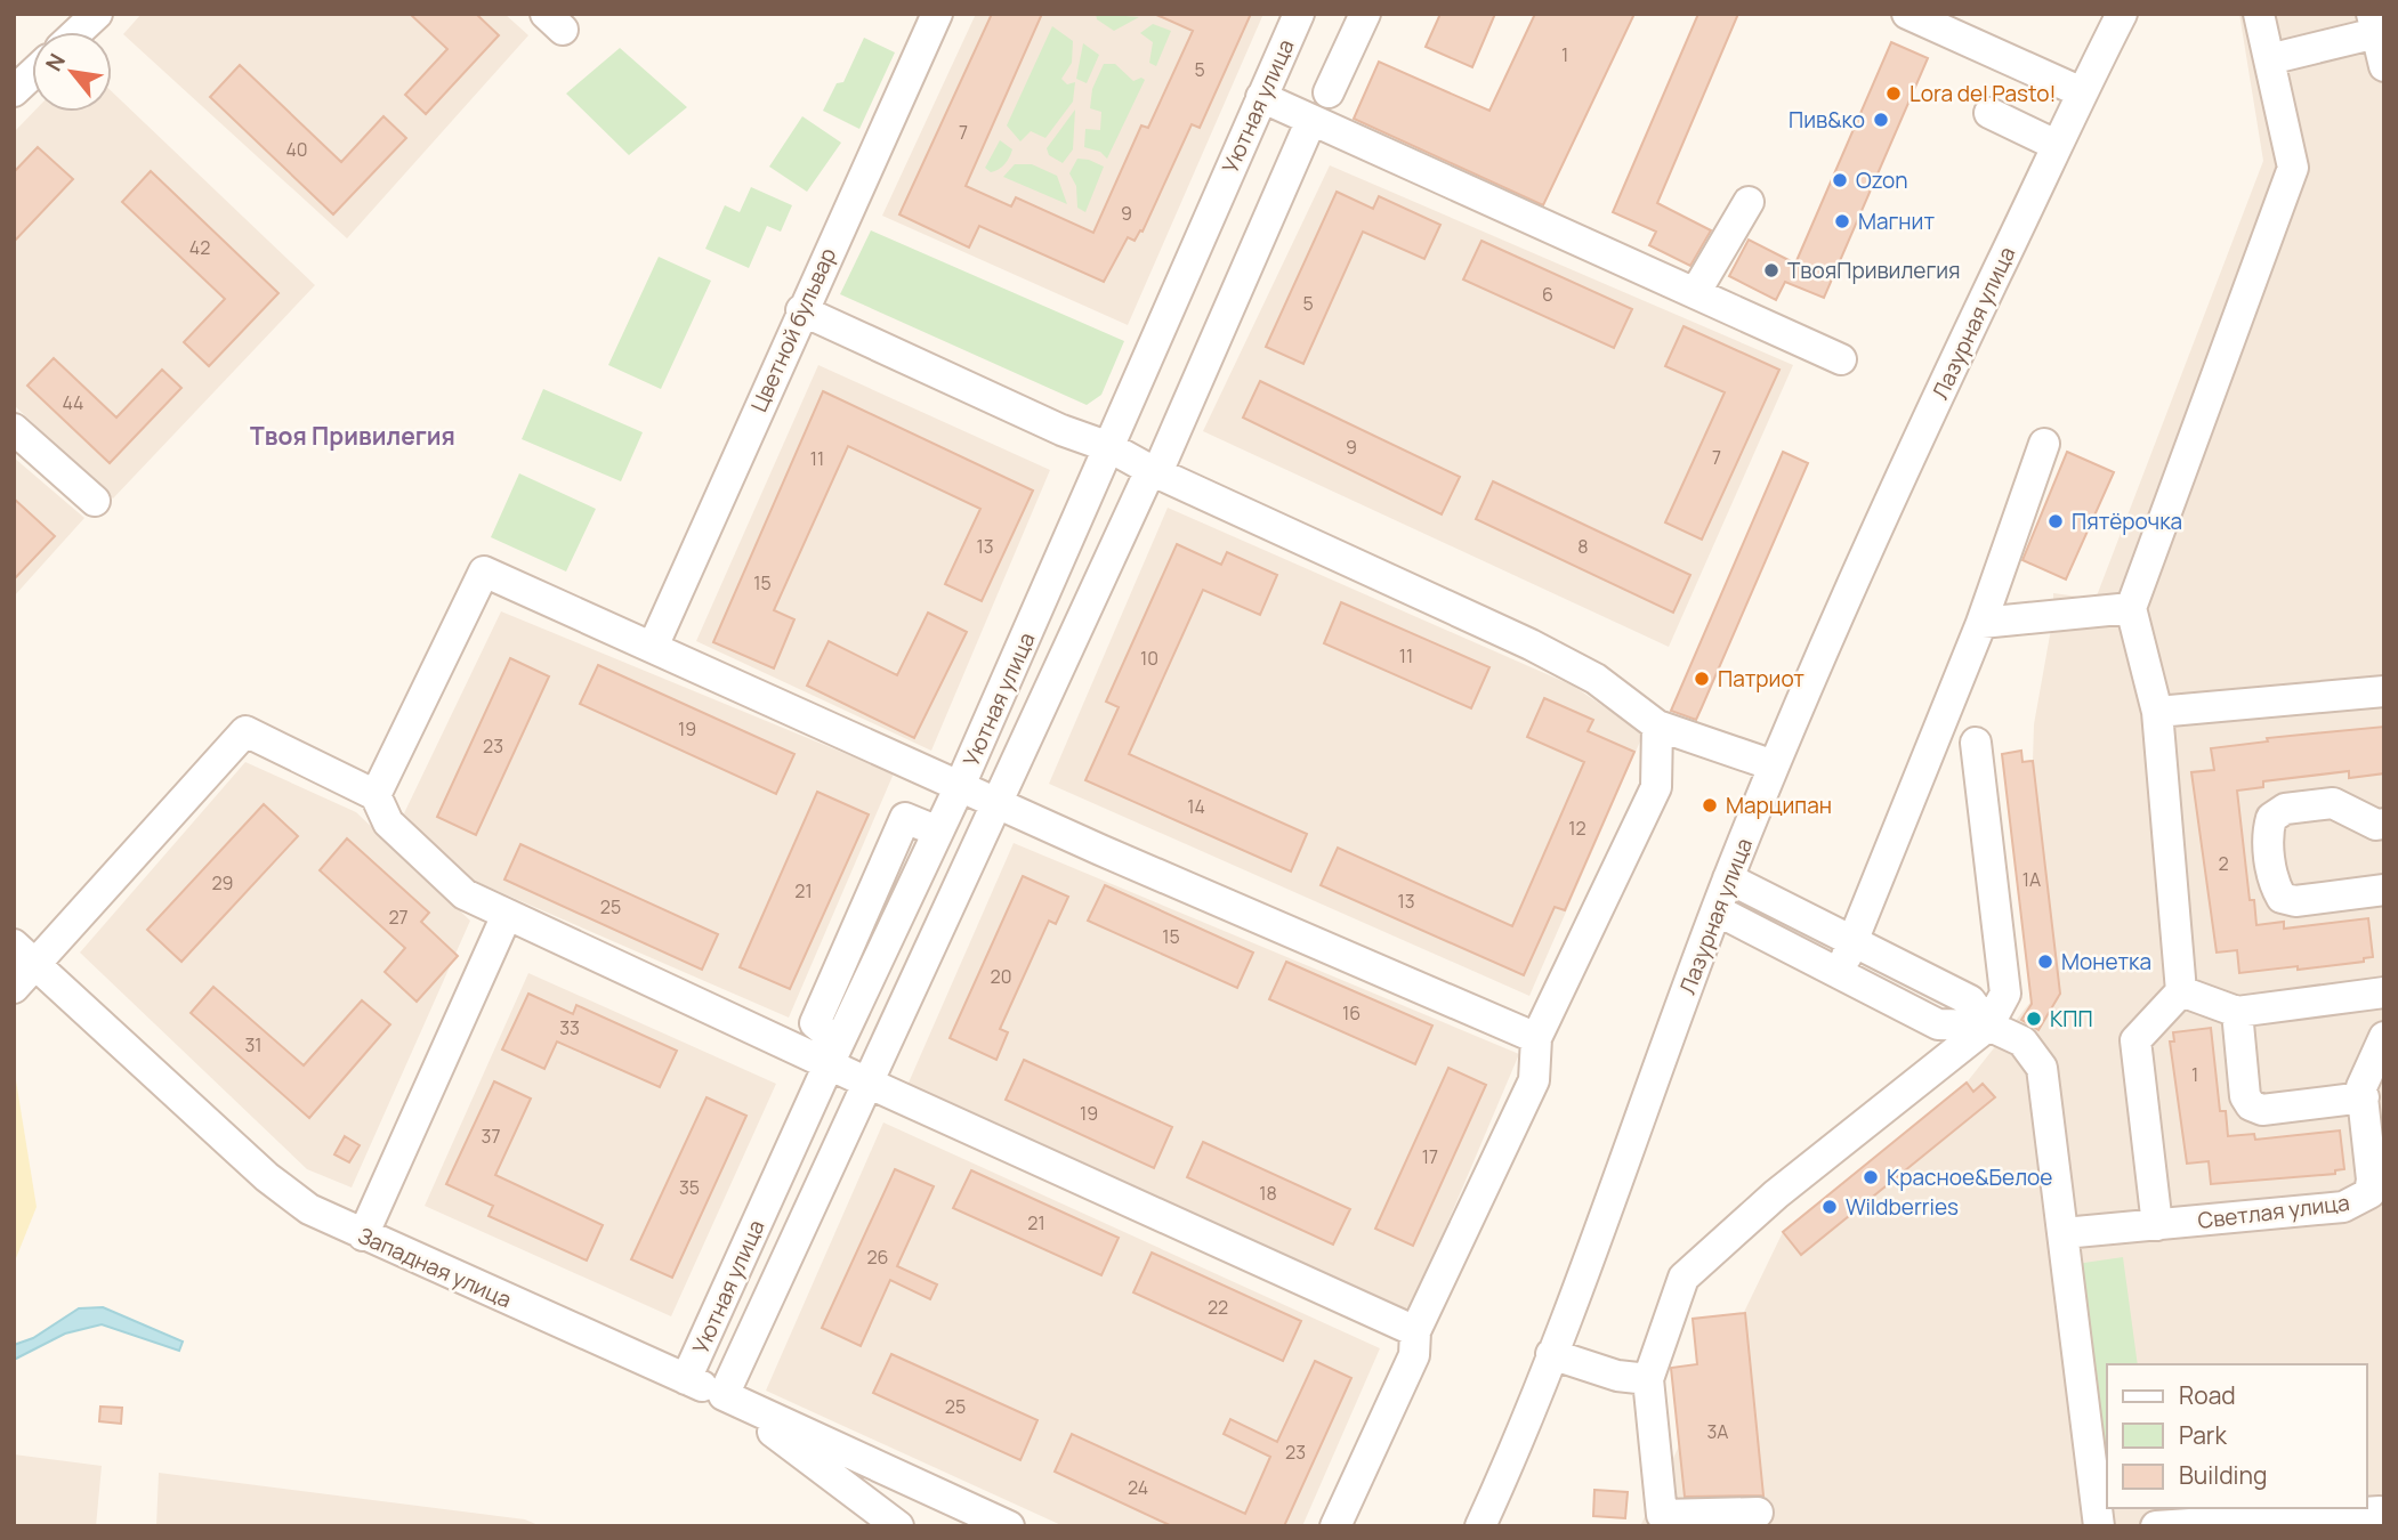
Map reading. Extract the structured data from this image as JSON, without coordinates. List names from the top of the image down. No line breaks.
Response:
{"streets":{"street":["Уютная улица","Лазурная улица","Цветной бульвар","Светлая улица","Западная улица"]},"crossings":[["Уютная улица","Западная улица"]],"districts":["Твоя Привилегия"],"places":["Lora del Pasto!","Пив&ко","Ozon","Магнит","ТвояПривилегия","Пятёрочка","Патриот","Марципан","Монетка","КПП","Красное&Белое","Wildberries"],"house_numbers":["1","5","7","40","9","42","6","5","44","9","7","11","13","8","15","11","10","19","23","14","12","2","1А","29","21","13","25","27","15","20","16","33","31","1","19","37","17","35","18","21","26","22","25","3А","23","24"],"legend":["Road","Park","Building"],"north":"top left"}
